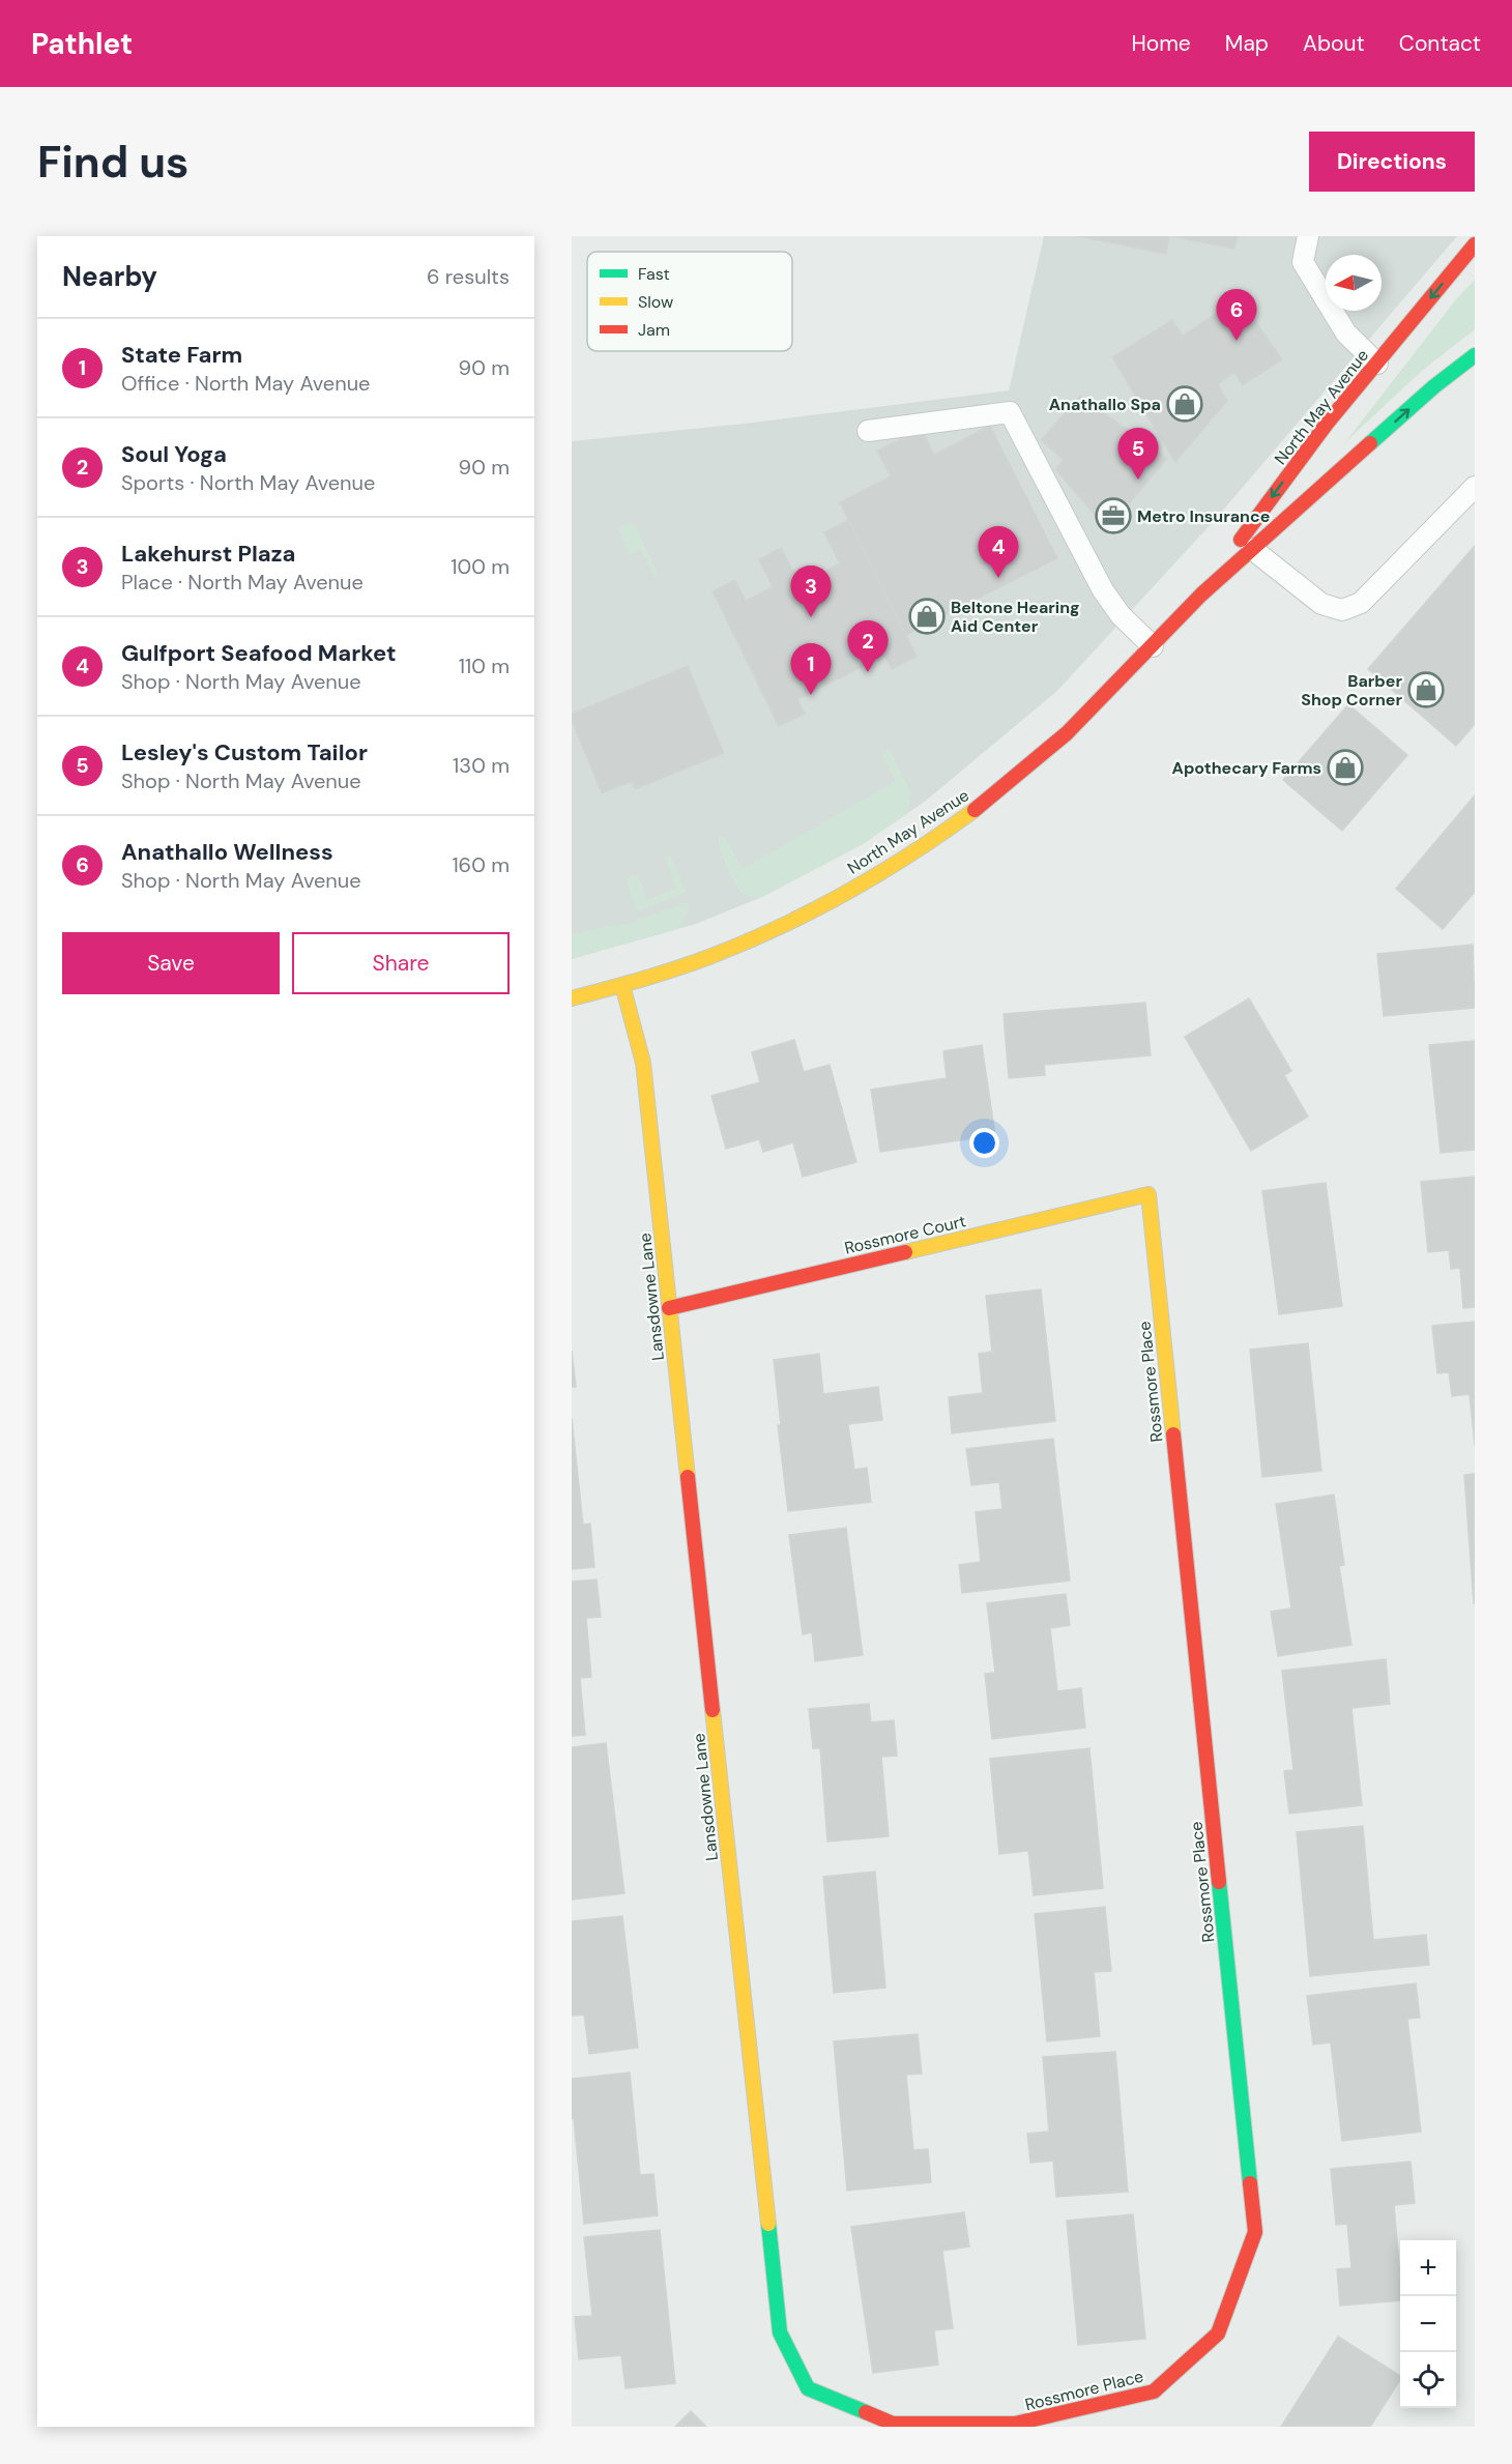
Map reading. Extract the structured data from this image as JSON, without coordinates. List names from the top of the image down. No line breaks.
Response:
{"streets":{"street":["North May Avenue","Rossmore Court","Lansdowne Lane","Rossmore Place"]},"crossings":[["North May Avenue","Lansdowne Lane"],["Rossmore Court","Lansdowne Lane"],["Rossmore Court","Rossmore Place"],["Lansdowne Lane","Rossmore Place"]],"places":{"shop":["Anathallo Spa","Beltone Hearing Aid Center","Barber Shop Corner","Apothecary Farms"],"office":["Metro Insurance"]},"legend":["Fast","Slow","Jam"],"north":"left","page":{"header":"Pathlet","nav":["Home","Map","About","Contact"],"buttons":["Directions",["Save","Share"]],"title":"Find us","heading":["Nearby","6 results"],"pins":["6","5","4","3","2","1"],"list":[{"mark":"1","name":"State Farm","note":"Office · North May Avenue","value":"90 m"},{"mark":"2","name":"Soul Yoga","note":"Sports · North May Avenue","value":"90 m"},{"mark":"3","name":"Lakehurst Plaza","note":"Place · North May Avenue","value":"100 m"},{"mark":"4","name":"Gulfport Seafood Market","note":"Shop · North May Avenue","value":"110 m"},{"mark":"5","name":"Lesley's Custom Tailor","note":"Shop · North May Avenue","value":"130 m"},{"mark":"6","name":"Anathallo Wellness","note":"Shop · North May Avenue","value":"160 m"}],"map_buttons":["+","−"]}}
